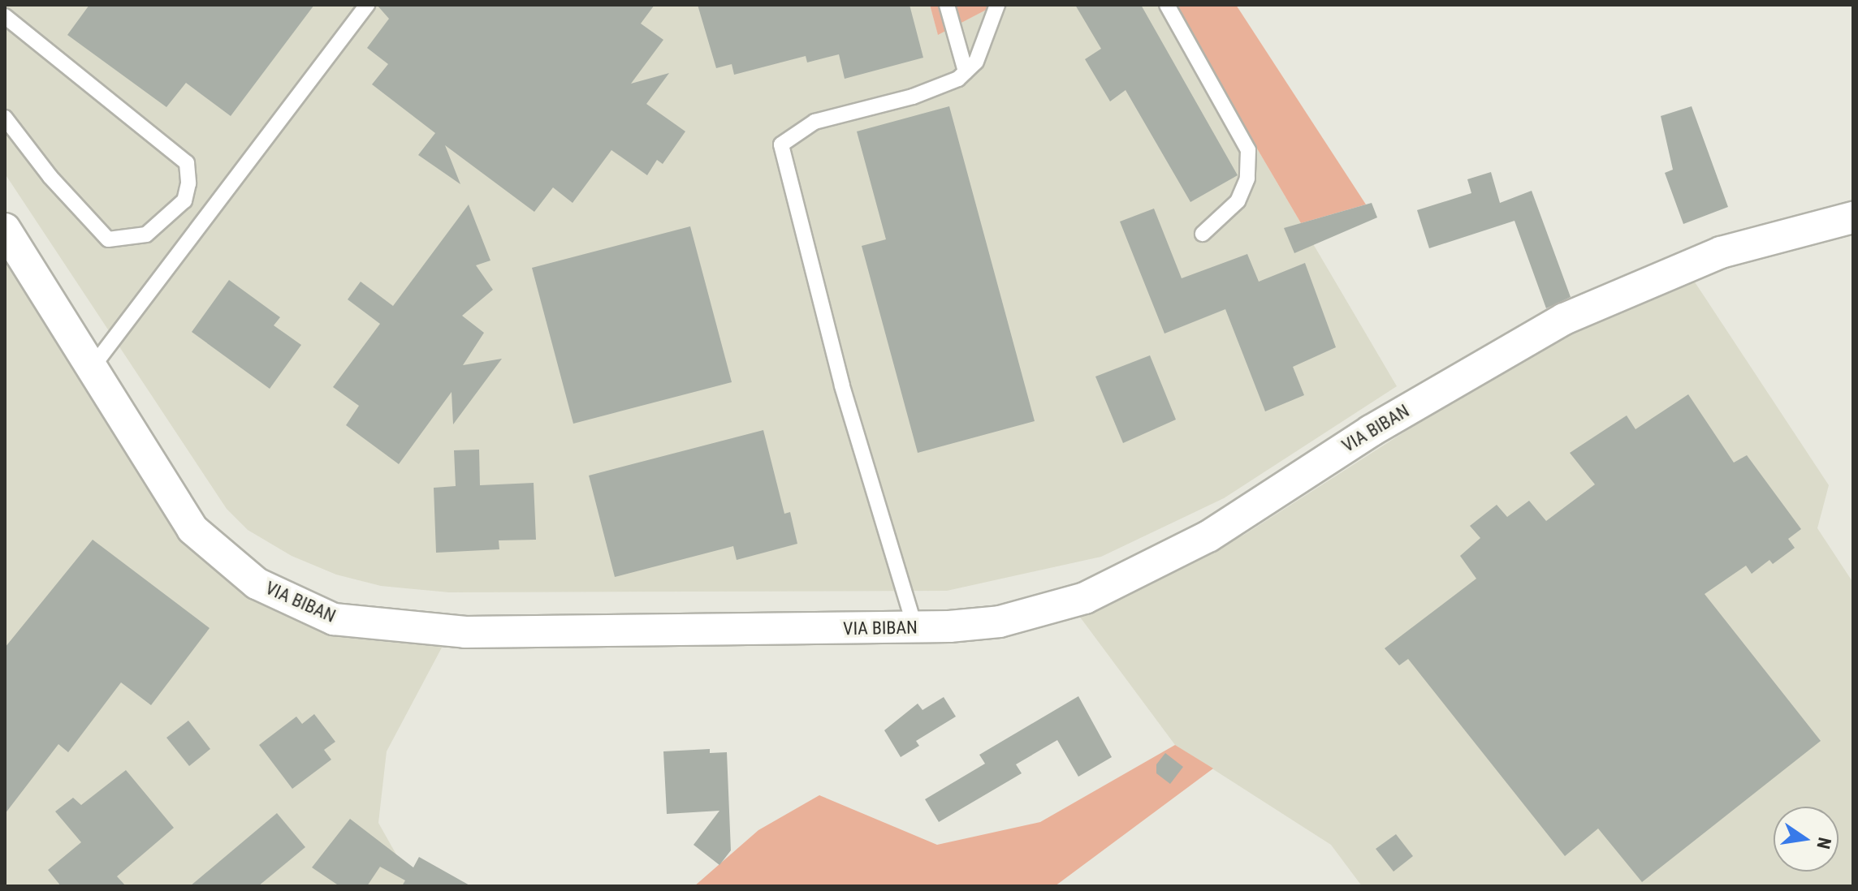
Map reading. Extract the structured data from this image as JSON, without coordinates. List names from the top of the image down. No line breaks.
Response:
{"streets":{"street":["VIA BIBAN"]},"north":"right"}
